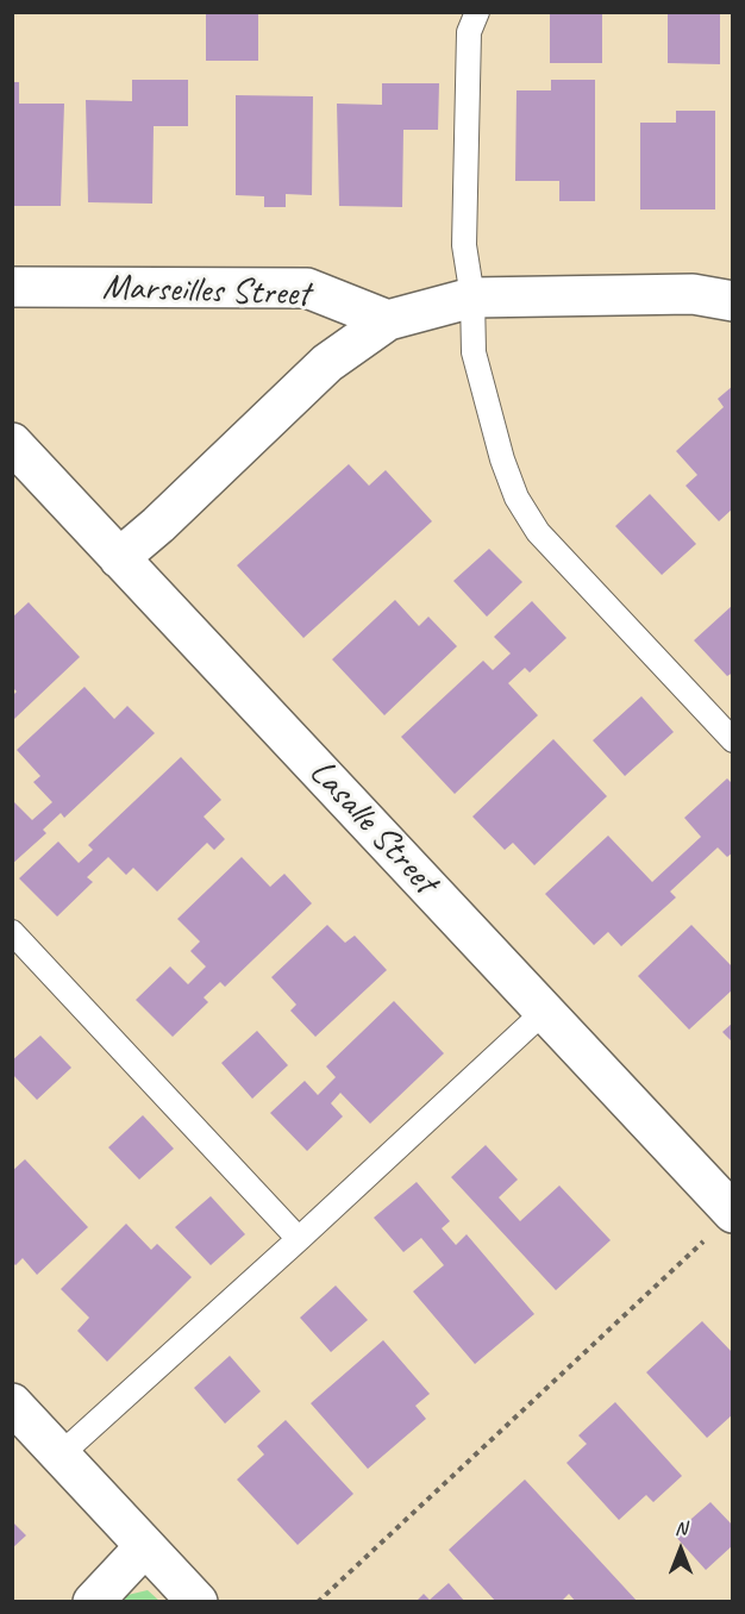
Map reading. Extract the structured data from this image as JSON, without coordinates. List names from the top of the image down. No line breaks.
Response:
{"streets":{"street":["Marseilles Street","Lasalle Street"]},"north":"top"}
